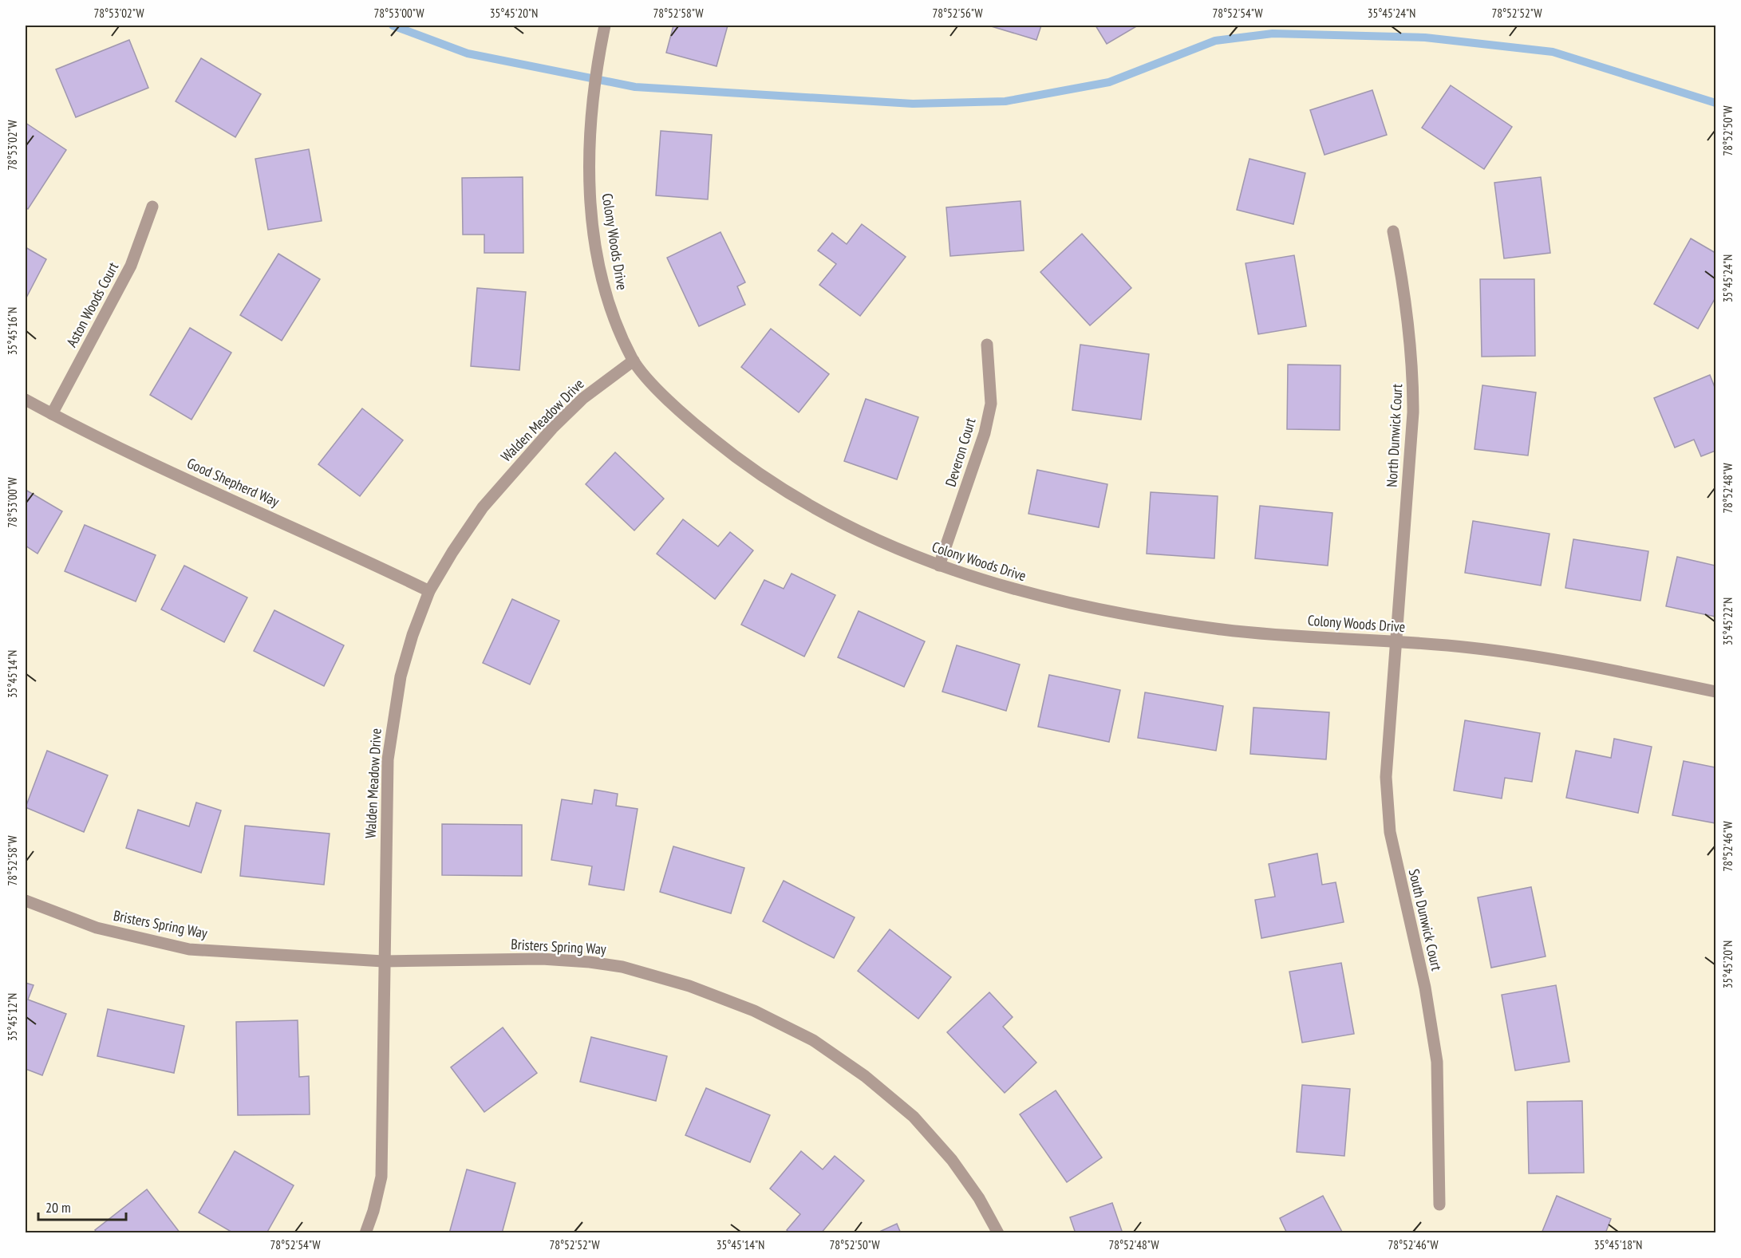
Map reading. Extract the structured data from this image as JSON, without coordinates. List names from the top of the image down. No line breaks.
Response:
{"streets":{"street":["Colony Woods Drive","Aston Woods Court","Walden Meadow Drive","North Dunwick Court","Deveron Court","Good Shepherd Way","South Dunwick Court","Bristers Spring Way"]},"crossings":[["Colony Woods Drive","Walden Meadow Drive"],["Colony Woods Drive","North Dunwick Court"],["Colony Woods Drive","Deveron Court"],["Colony Woods Drive","South Dunwick Court"],["Aston Woods Court","Good Shepherd Way"],["Walden Meadow Drive","Good Shepherd Way"],["Walden Meadow Drive","Bristers Spring Way"],["North Dunwick Court","South Dunwick Court"]],"scale_bar":"20 m","coordinates":["78°53'02\"W","78°53'00\"W","35°45'20\"N","78°52'58\"W","78°52'56\"W","78°52'54\"W","35°45'24\"N","78°52'52\"W","78°52'50\"W","35°45'16\"N","78°52'48\"W","35°45'22\"N","35°45'14\"N","78°52'46\"W","35°45'12\"N","35°45'18\"N"]}
